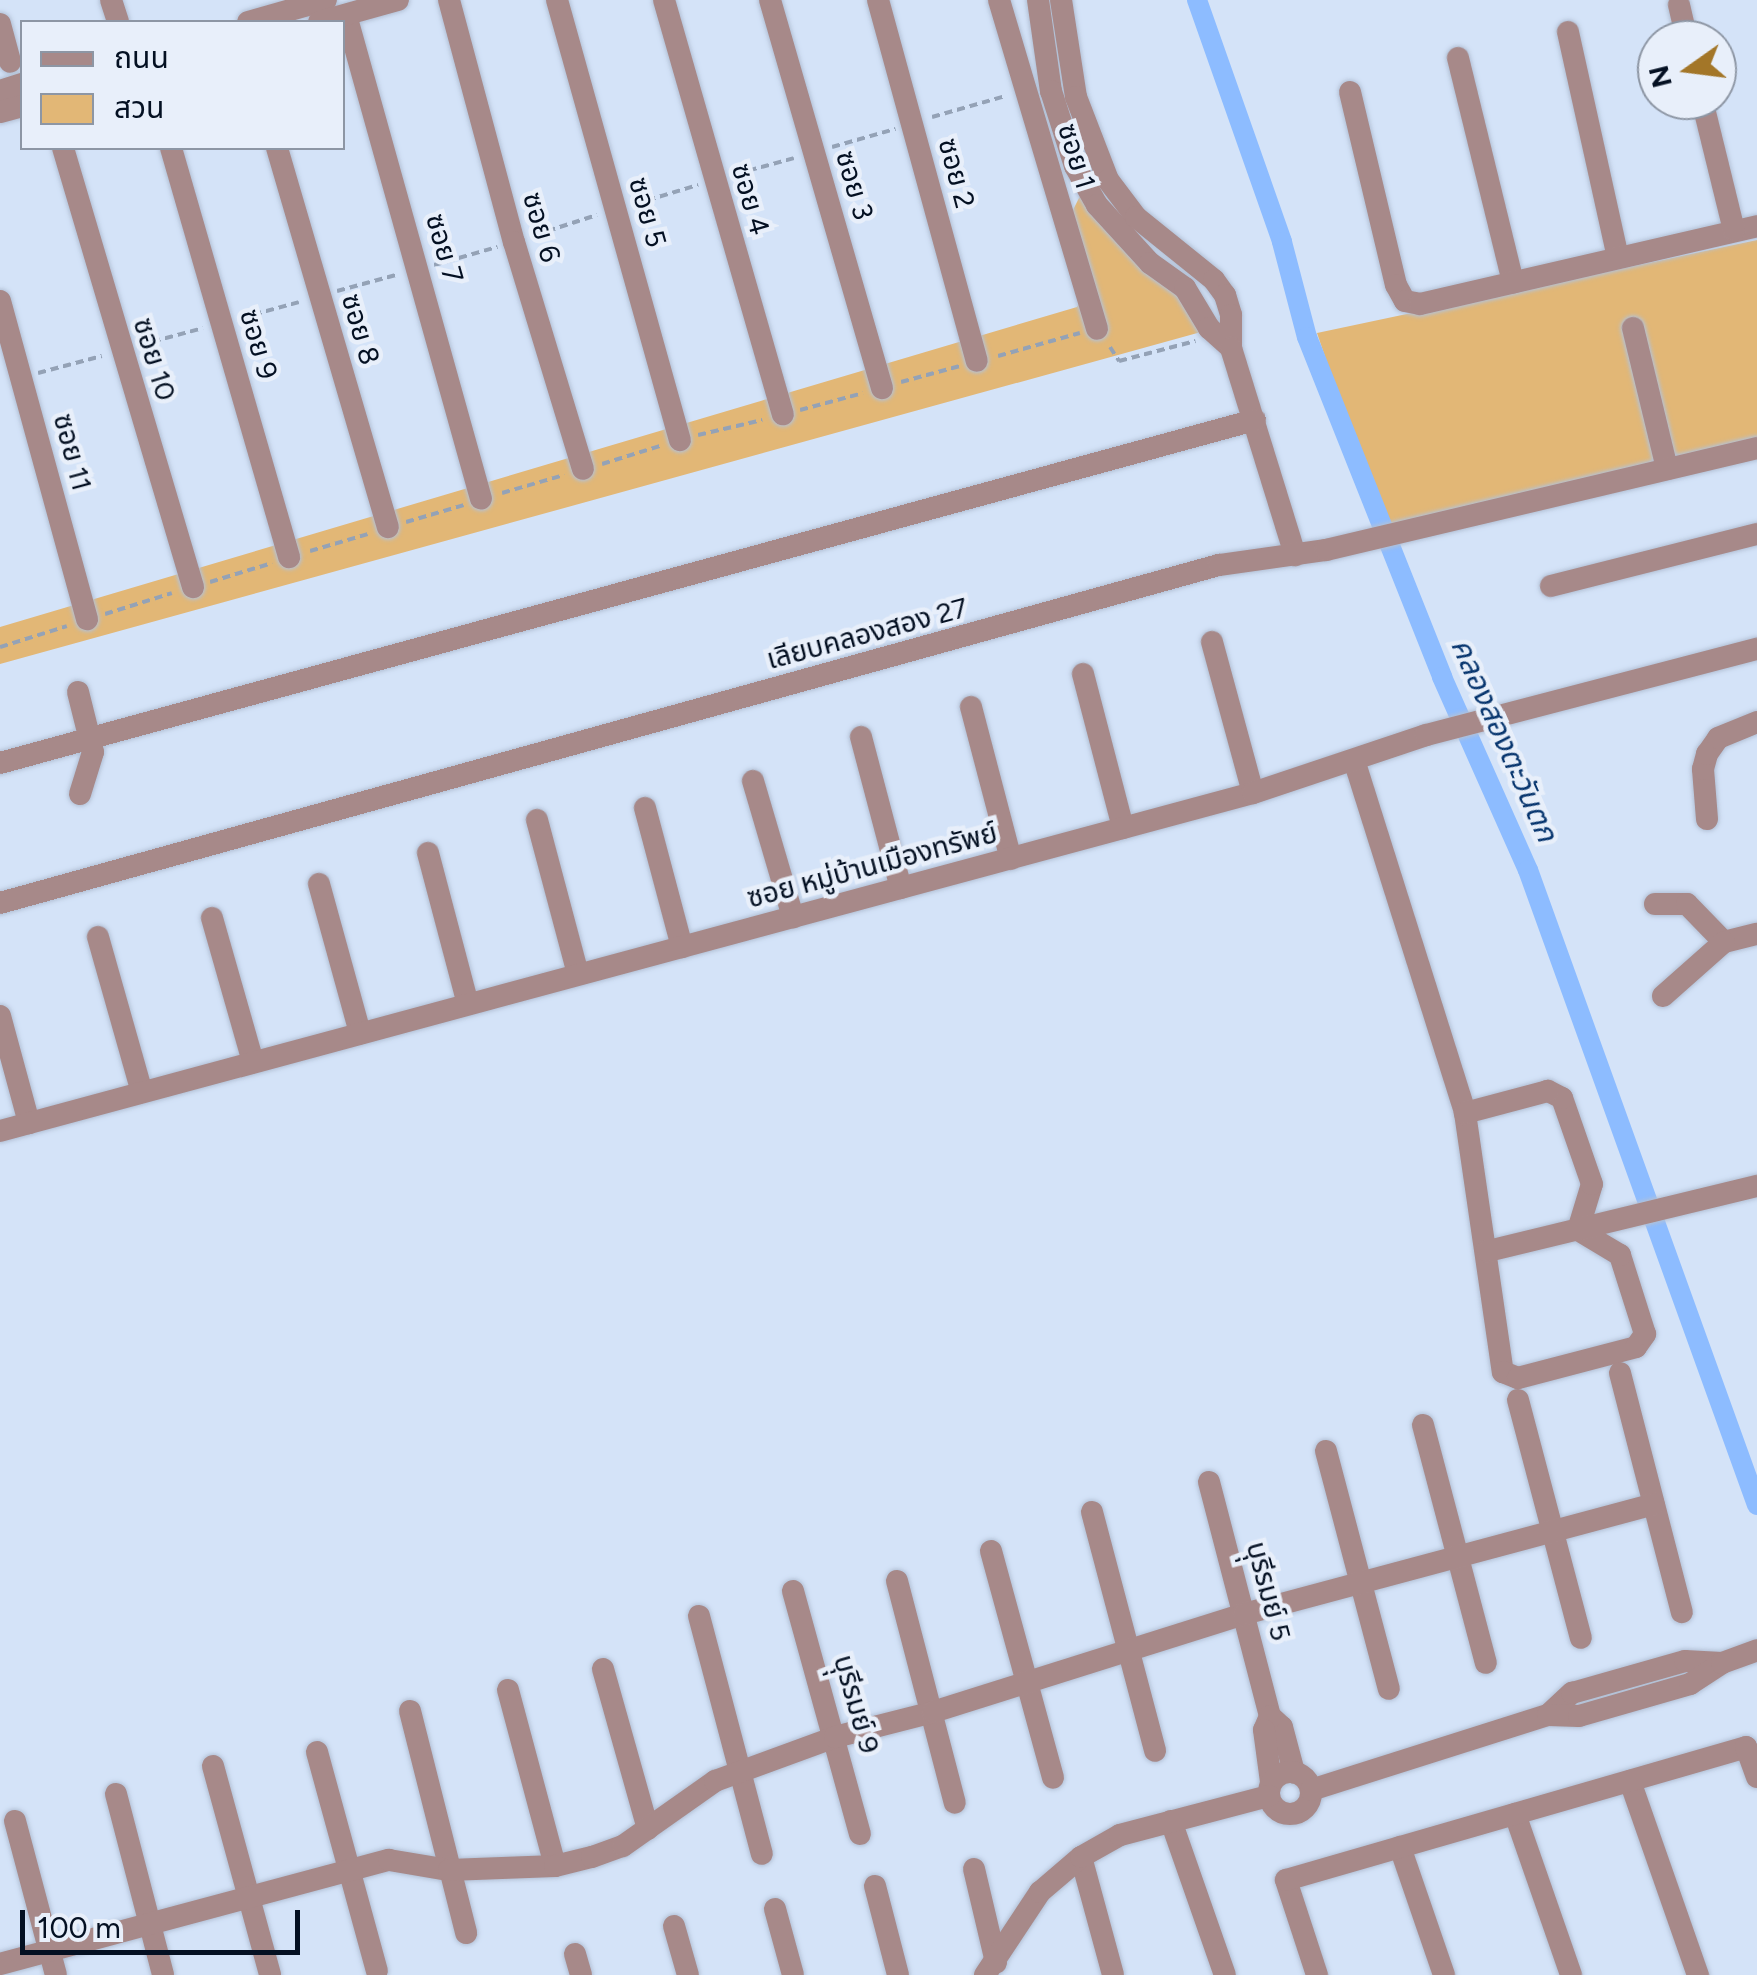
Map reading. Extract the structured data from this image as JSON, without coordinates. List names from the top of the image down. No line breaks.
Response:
{"streets":{"street":["ซอย 1","ซอย 2","ซอย 3","ซอย 4","ซอย 5","ซอย 6","ซอย 7","ซอย 8","ซอย 9","ซอย 10","ซอย 11","เลียบคลองสอง 27","ซอย หมู่บ้านเมืองทรัพย์","บุุรีรมย์ 5","บุุรีรมย์ 9"]},"water":["คลองสองตะวันตก"],"legend":["ถนน","สวน"],"scale_bar":"100 m","north":"left"}
